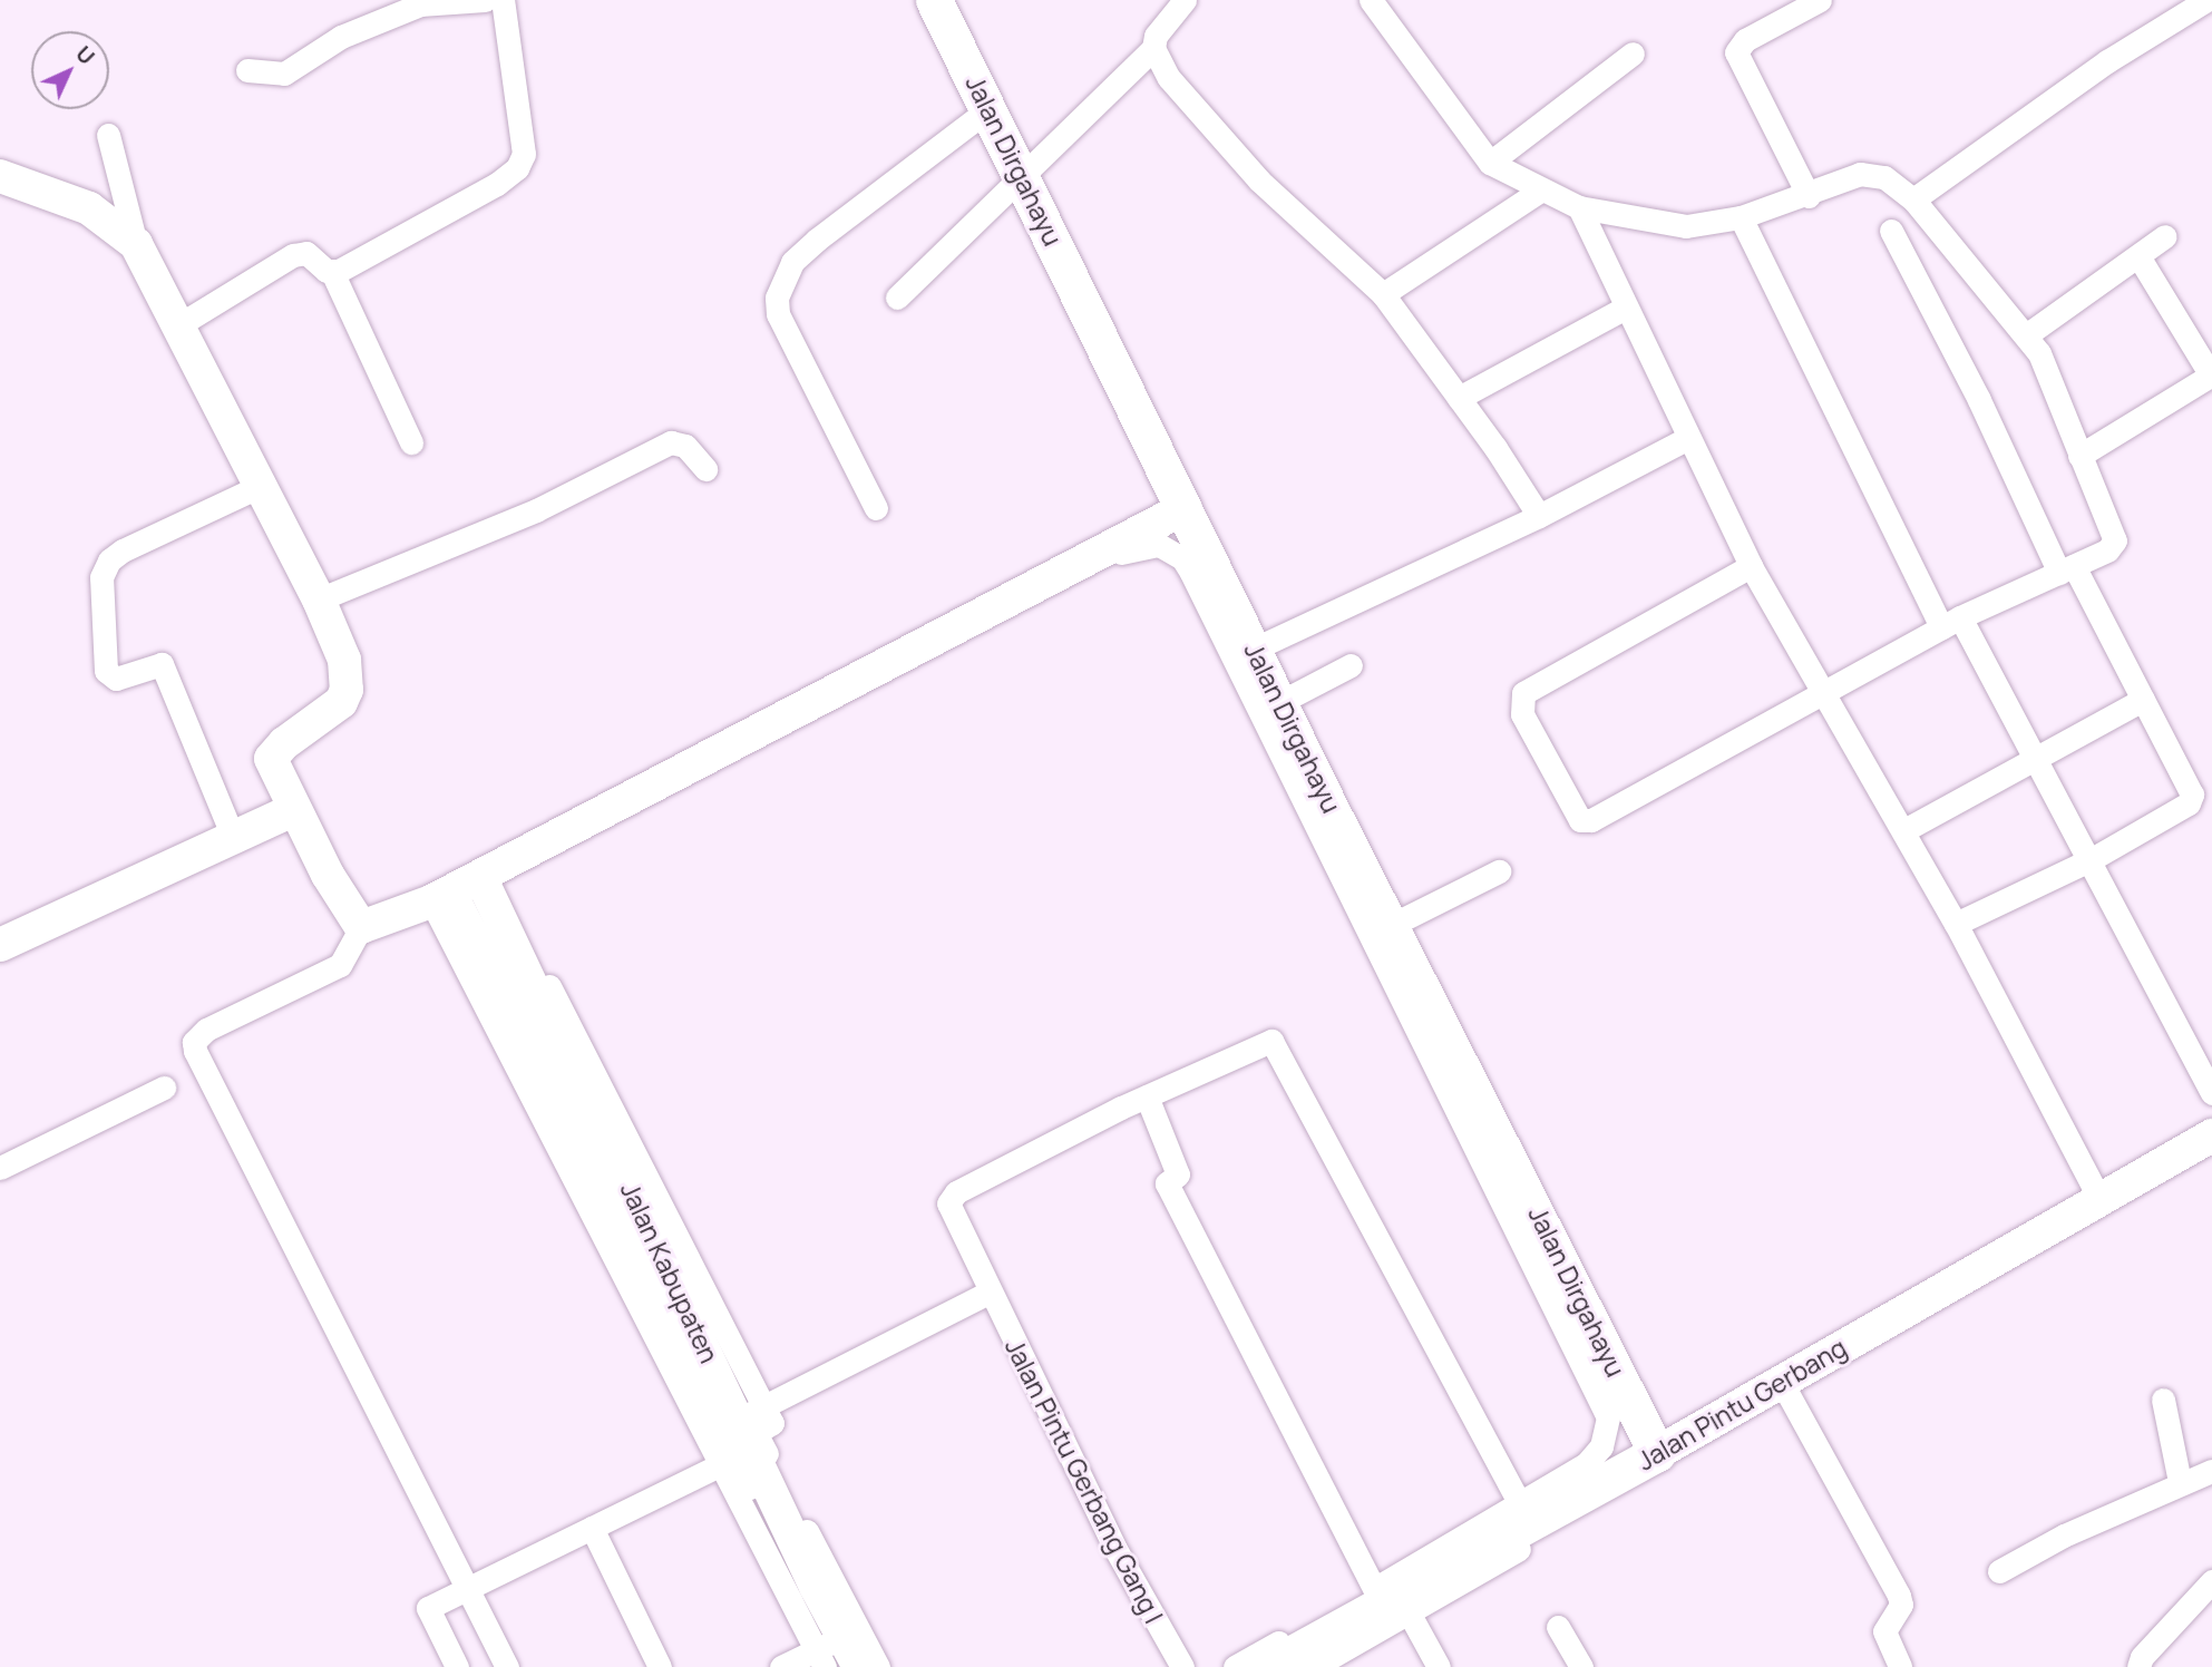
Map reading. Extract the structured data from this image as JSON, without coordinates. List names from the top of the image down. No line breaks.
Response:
{"streets":{"main road":["Jalan Dirgahayu","Jalan Pintu Gerbang"],"street":["Jalan Kabupaten","Jalan Pintu Gerbang Gang I"]},"crossings":[["Jalan Dirgahayu","Jalan Pintu Gerbang"]],"north":"top right"}
